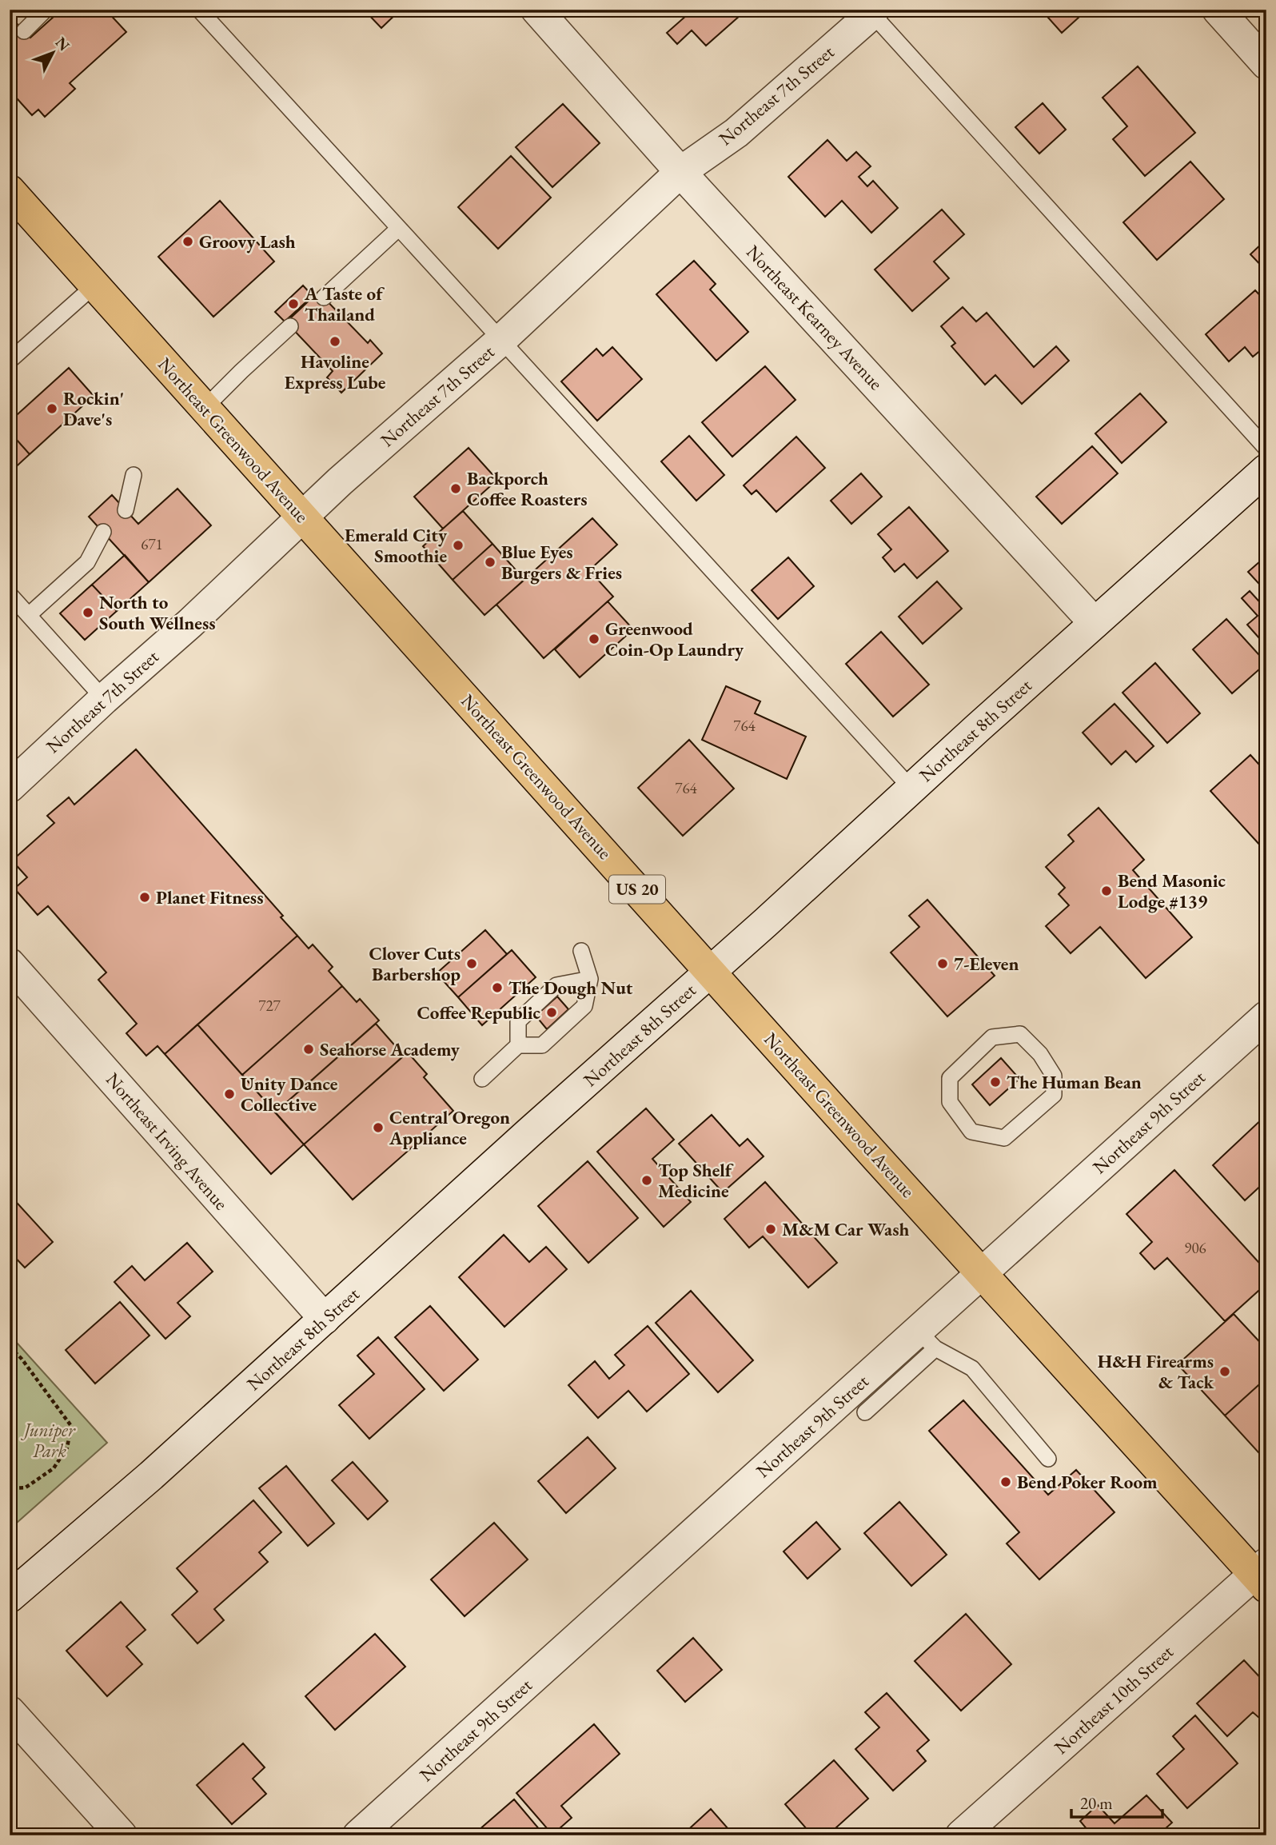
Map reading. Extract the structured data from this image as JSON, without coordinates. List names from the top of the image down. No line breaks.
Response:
{"streets":{"main road":["Northeast Greenwood Avenue","US 20"],"street":["Northeast 7th Street","Northeast Kearney Avenue","Northeast 8th Street","Northeast 9th Street","Northeast Irving Avenue","Northeast 10th Street"]},"crossings":[["Northeast 7th Street","Northeast Kearney Avenue"],["Northeast 7th Street","Northeast Greenwood Avenue"],["Northeast Kearney Avenue","Northeast 8th Street"],["Northeast Greenwood Avenue","Northeast 8th Street"],["Northeast Greenwood Avenue","Northeast 9th Street"],["Northeast Greenwood Avenue","Northeast 10th Street"],["Northeast 8th Street","Northeast Irving Avenue"]],"parks":["Juniper Park"],"places":["Groovy Lash","A Taste of Thailand","Havoline Express Lube","Rockin' Dave's","Backporch Coffee Roasters","Emerald City Smoothie","Blue Eyes Burgers & Fries","North to South Wellness","Greenwood Coin-Op Laundry","Bend Masonic Lodge #139","Planet Fitness","Clover Cuts Barbershop","7-Eleven","The Dough Nut","Coffee Republic","Seahorse Academy","The Human Bean","Unity Dance Collective","Central Oregon Appliance","Top Shelf Medicine","M&M Car Wash","H&H Firearms & Tack","Bend Poker Room"],"house_numbers":["671","764","764","727","906"],"scale_bar":"20 m","north":"top right"}
